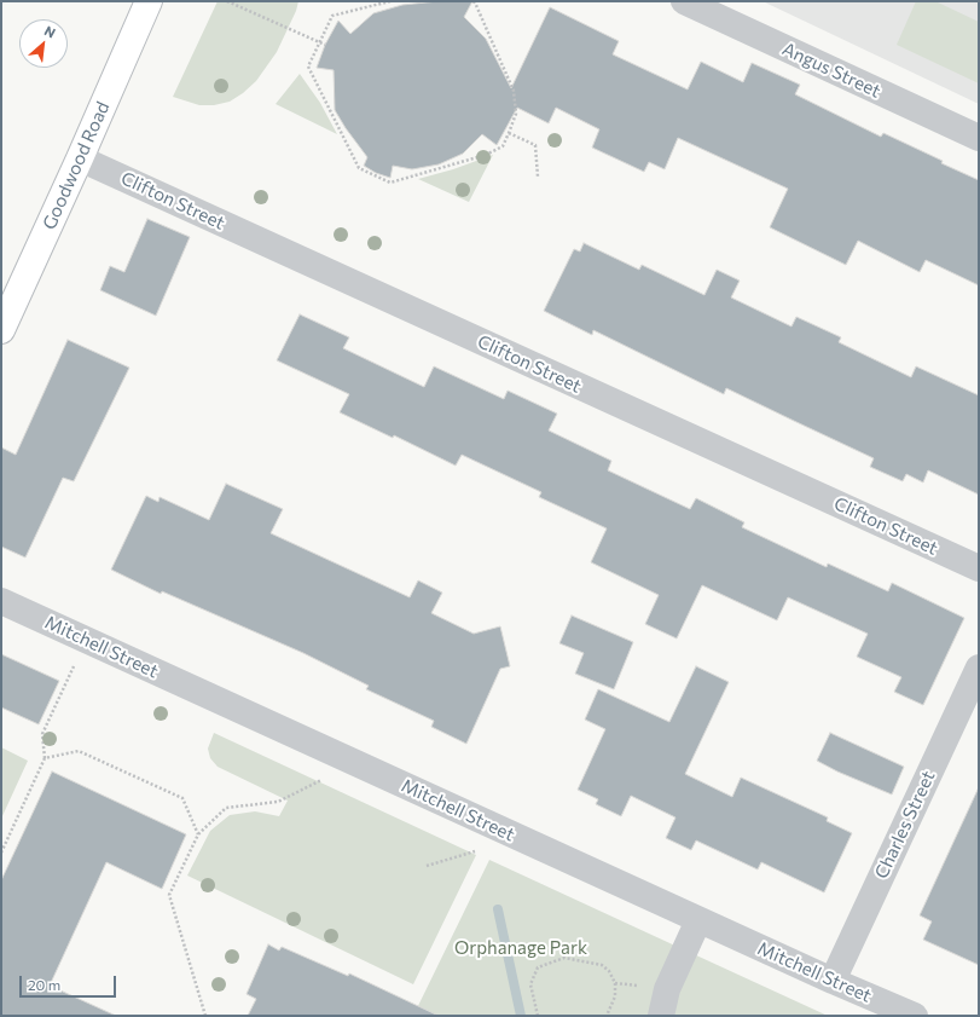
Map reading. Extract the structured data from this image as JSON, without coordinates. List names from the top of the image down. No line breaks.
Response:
{"streets":{"main road":["Goodwood Road"],"street":["Angus Street","Clifton Street","Mitchell Street","Charles Street"]},"crossings":[["Goodwood Road","Clifton Street"],["Mitchell Street","Charles Street"]],"parks":["Orphanage Park"],"scale_bar":"20 m","north":"top right"}
